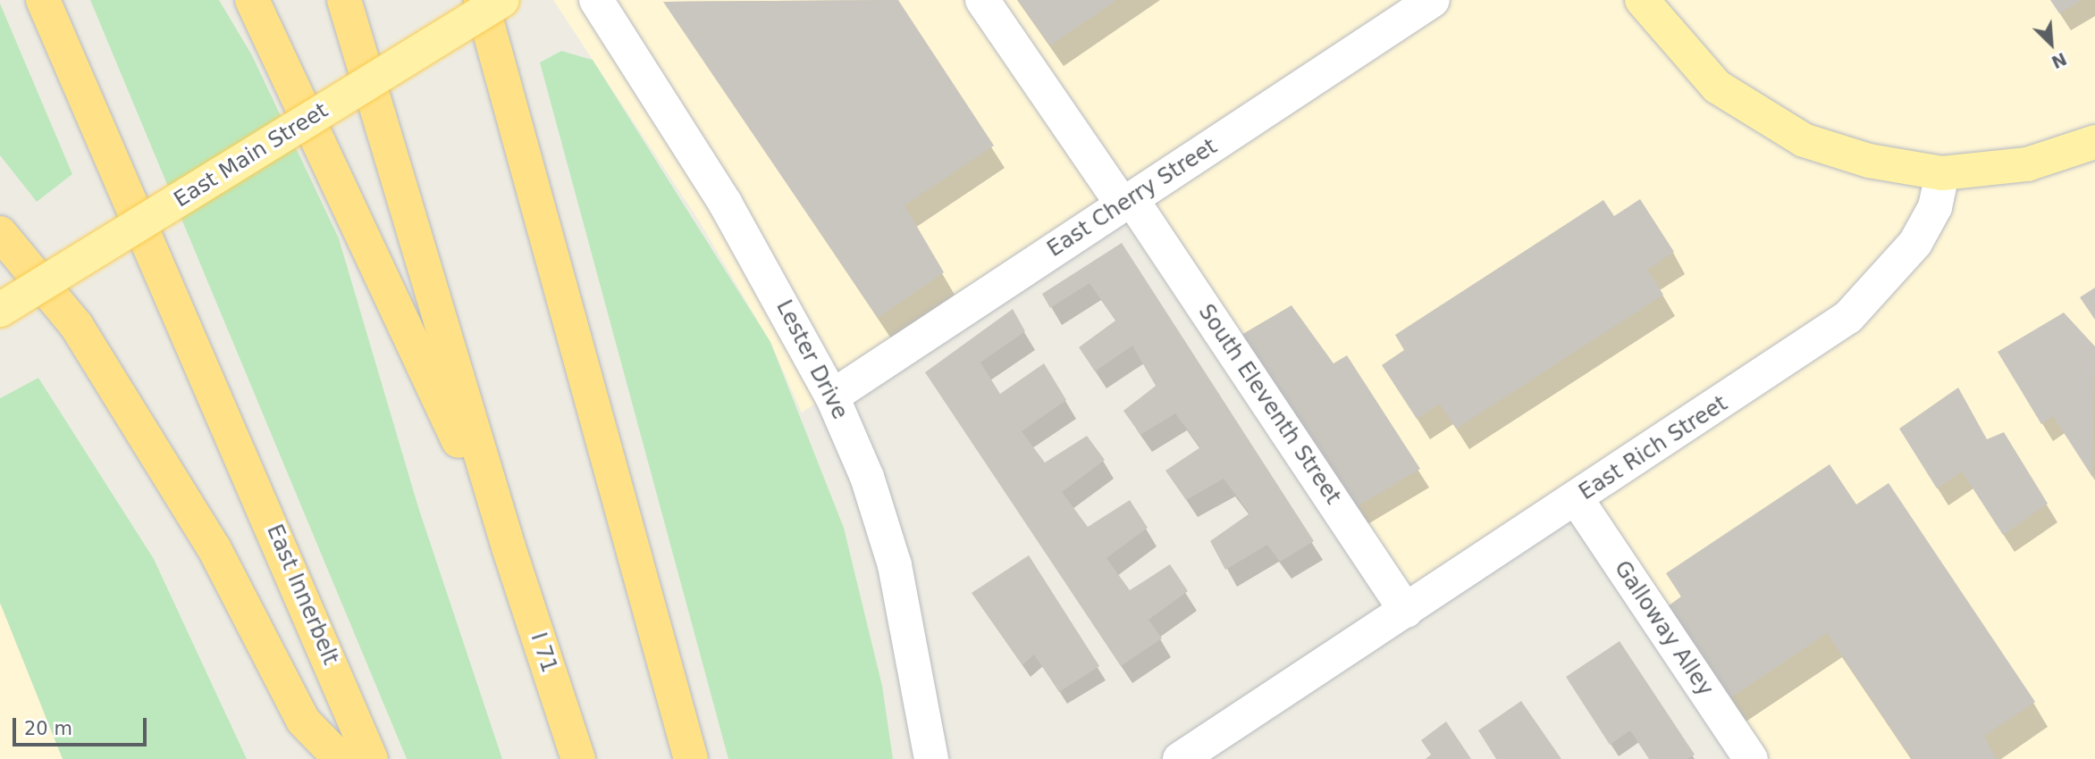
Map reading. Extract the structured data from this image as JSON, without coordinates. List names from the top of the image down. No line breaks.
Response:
{"streets":{"highway":["East Innerbelt","I 71"],"main road":["East Main Street"],"street":["East Cherry Street","Lester Drive","South Eleventh Street","East Rich Street","Galloway Alley"]},"crossings":[["East Cherry Street","Lester Drive"],["East Cherry Street","South Eleventh Street"],["South Eleventh Street","East Rich Street"],["East Rich Street","Galloway Alley"]],"scale_bar":"20 m","north":"bottom right"}
